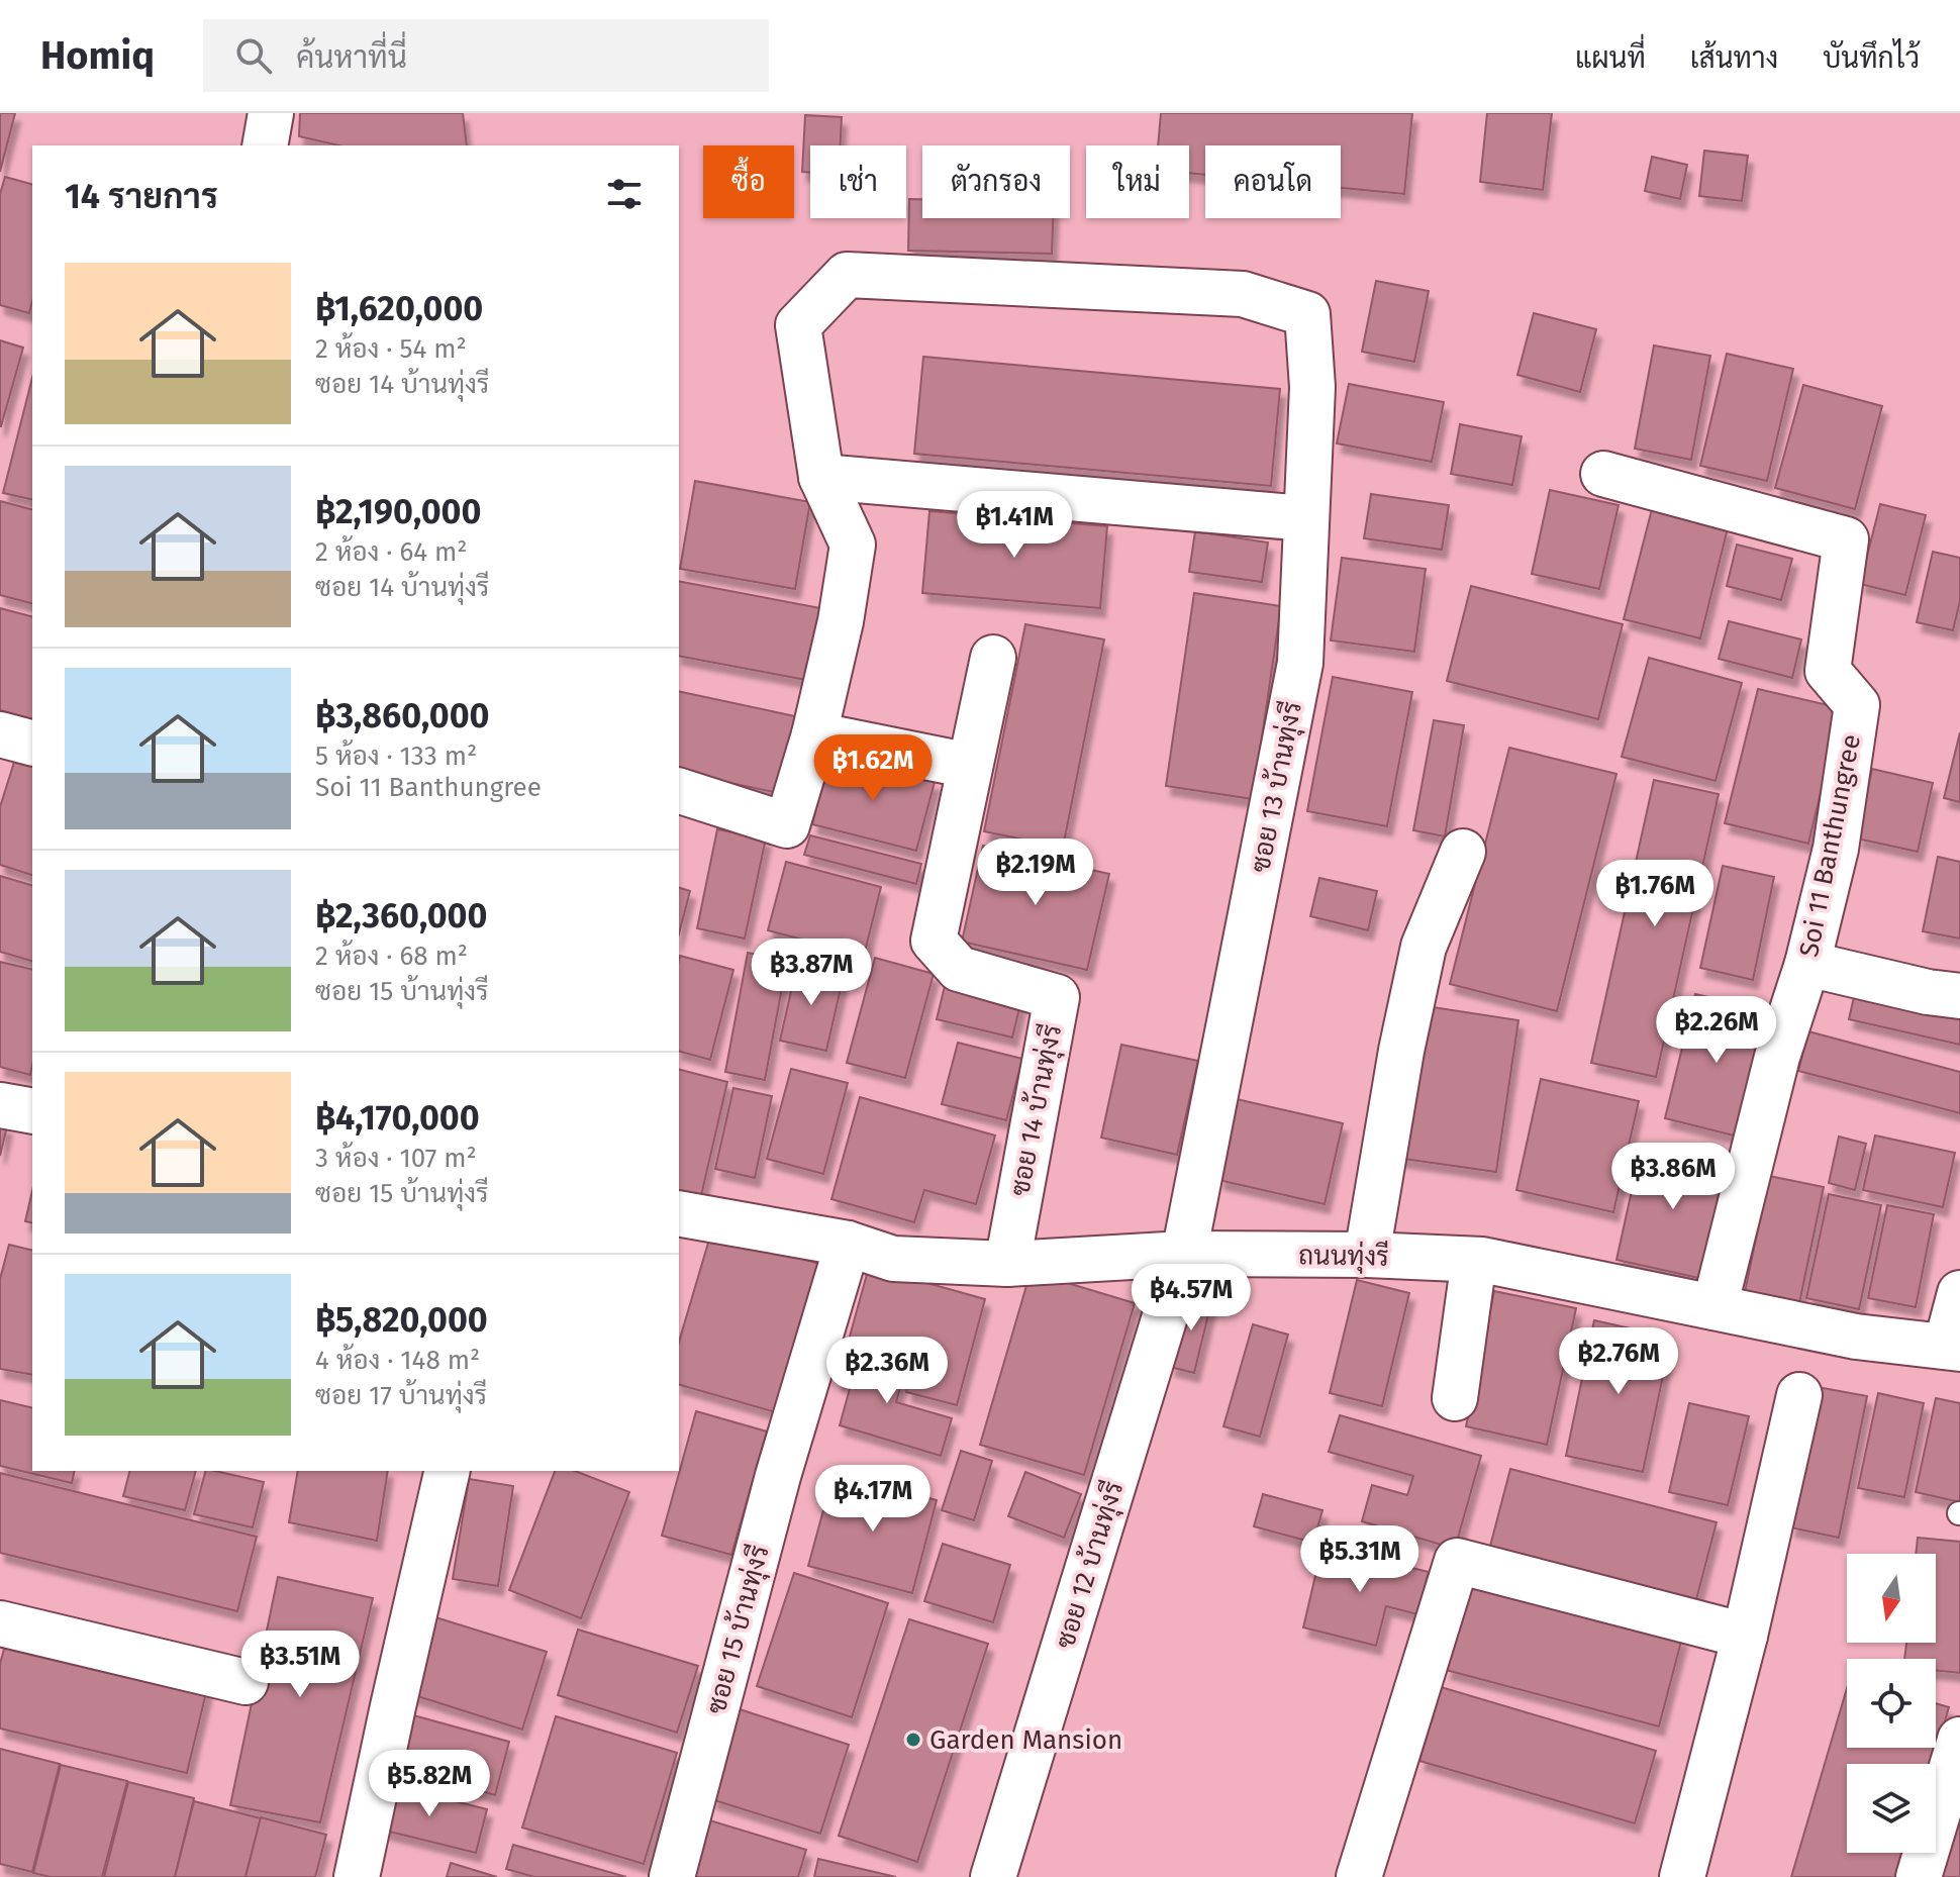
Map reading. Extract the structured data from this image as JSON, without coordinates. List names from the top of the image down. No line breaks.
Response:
{"streets":{"street":["ซอย 13 บ้านทุ่งรี","Soi 11 Banthungree","ซอย 14 บ้านทุ่งรี","ถนนทุ่งรี","ซอย 12 บ้านทุ่งรี","ซอย 15 บ้านทุ่งรี"]},"crossings":[["ซอย 13 บ้านทุ่งรี","ถนนทุ่งรี"],["ซอย 13 บ้านทุ่งรี","ซอย 12 บ้านทุ่งรี"],["Soi 11 Banthungree","ถนนทุ่งรี"],["ซอย 14 บ้านทุ่งรี","ถนนทุ่งรี"],["ถนนทุ่งรี","ซอย 12 บ้านทุ่งรี"],["ถนนทุ่งรี","ซอย 15 บ้านทุ่งรี"]],"places":["Garden Mansion"],"north":"bottom","page":{"header":"Homiq","search":"ค้นหาที่นี่","nav":["แผนที่","เส้นทาง","บันทึกไว้"],"chip":["ซื้อ","เช่า","ตัวกรอง","ใหม่","คอนโด"],"heading":"14 รายการ","list":[{"name":"฿1,620,000","note":"2 ห้อง · 54 m² · ซอย 14 บ้านทุ่งรี"},{"name":"฿2,190,000","note":"2 ห้อง · 64 m² · ซอย 14 บ้านทุ่งรี"},{"name":"฿3,860,000","note":"5 ห้อง · 133 m² · Soi 11 Banthungree"},{"name":"฿2,360,000","note":"2 ห้อง · 68 m² · ซอย 15 บ้านทุ่งรี"},{"name":"฿4,170,000","note":"3 ห้อง · 107 m² · ซอย 15 บ้านทุ่งรี"},{"name":"฿5,820,000","note":"4 ห้อง · 148 m² · ซอย 17 บ้านทุ่งรี"}],"price":["฿1.41M","฿1.62M","฿2.19M","฿1.76M","฿3.87M","฿2.26M","฿3.86M","฿4.57M","฿2.76M","฿2.36M","฿4.17M","฿5.31M","฿3.51M","฿5.82M"]}}
